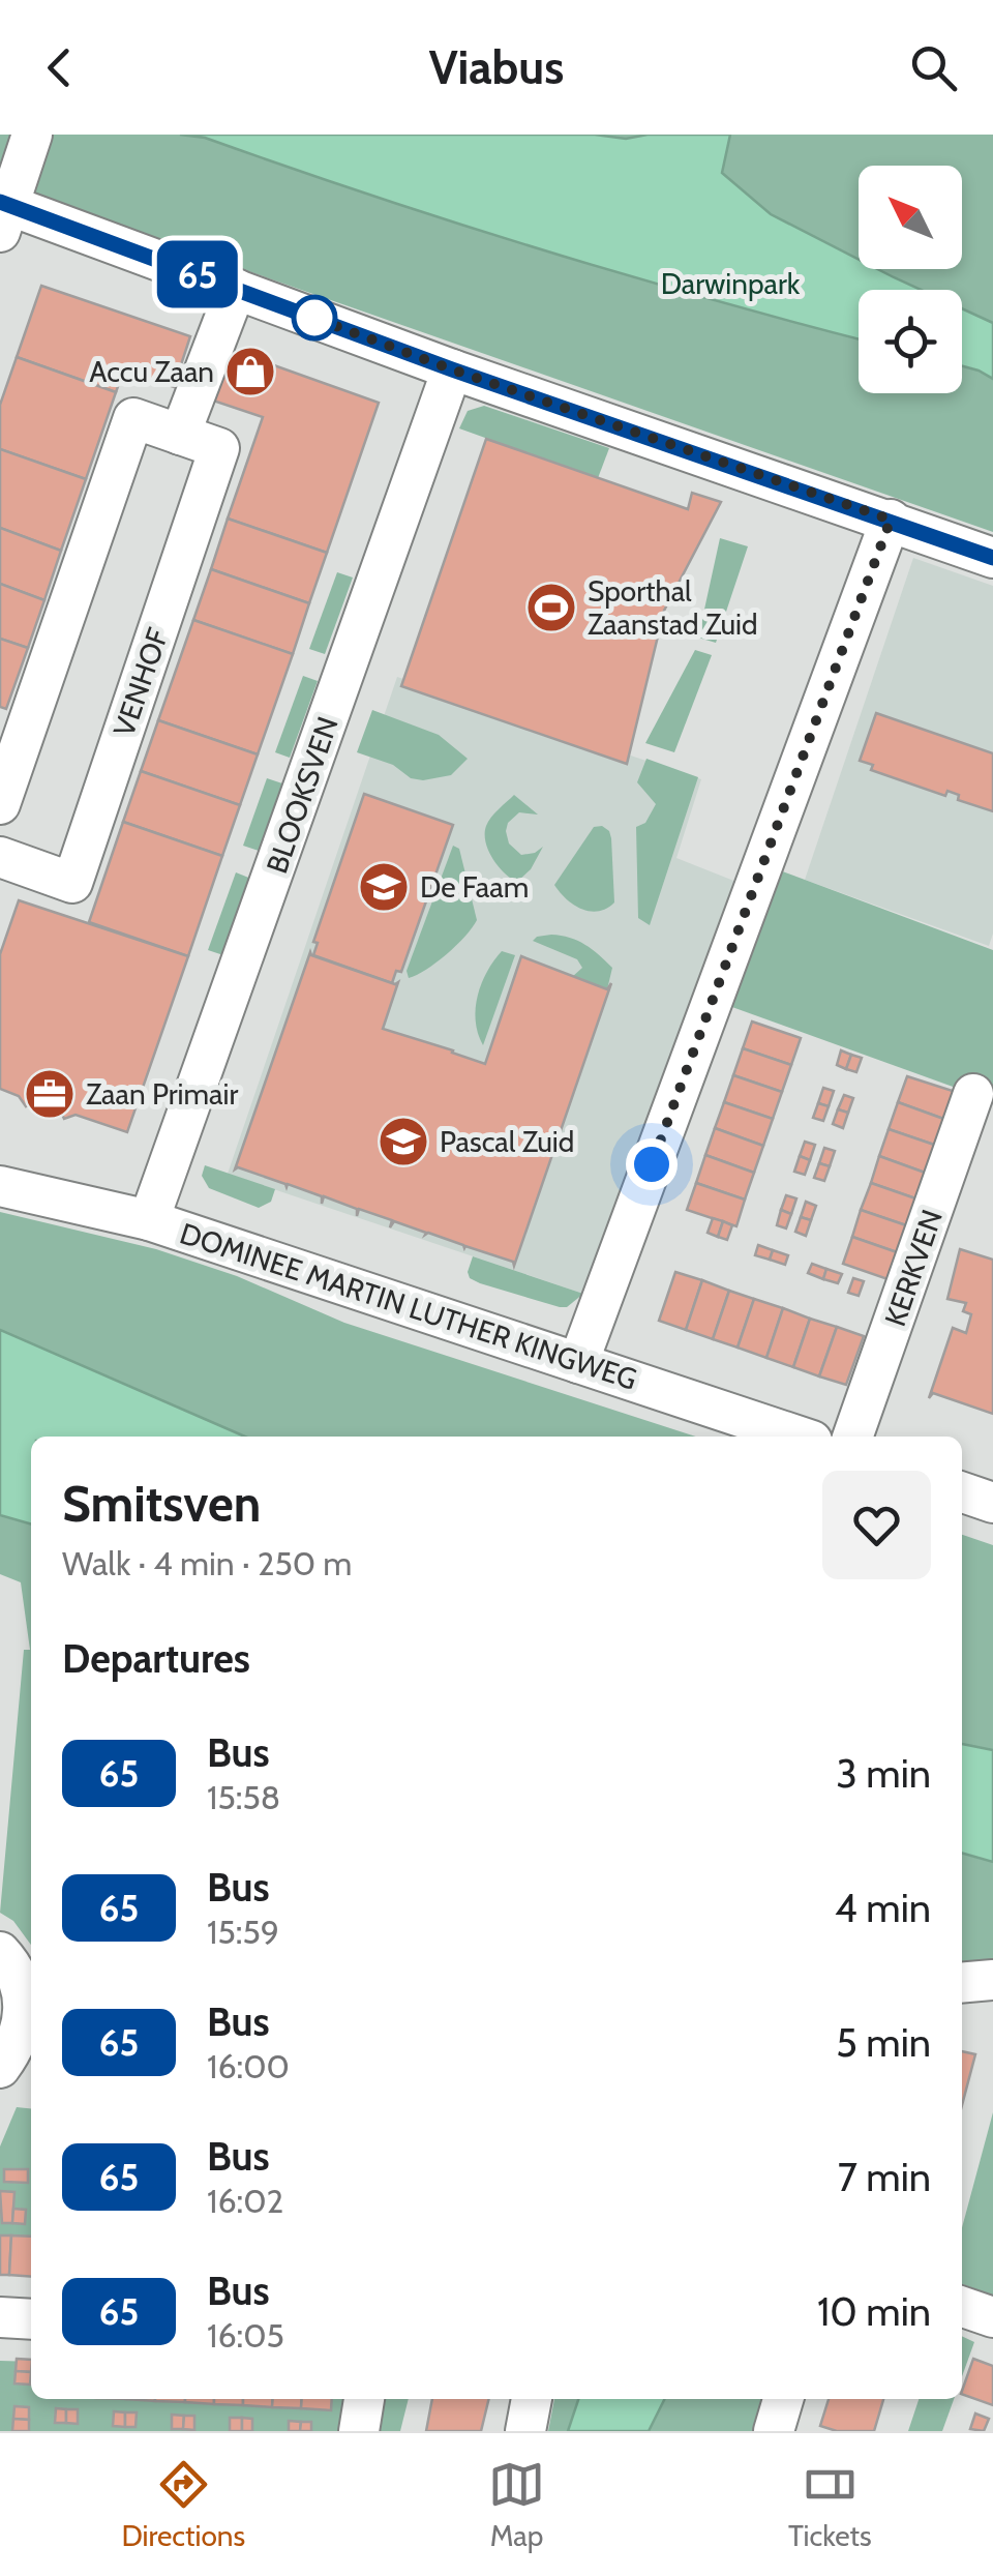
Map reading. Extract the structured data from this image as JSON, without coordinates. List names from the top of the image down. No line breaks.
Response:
{"streets":{"street":["VENHOF","BLOOKSVEN","KERKVEN","DOMINEE MARTIN LUTHER KINGWEG"]},"crossings":[["BLOOKSVEN","DOMINEE MARTIN LUTHER KINGWEG"]],"parks":["Darwinpark"],"places":{"shop":["Accu Zaan"],"sports":["Sporthal Zaanstad Zuid"],"school or university":["De Faam","Pascal Zuid"],"office":["Zaan Primair"]},"lines":["bus line 65"],"north":"top left","page":{"header":"Viabus","on_map":"65","heading":[["Smitsven","Walk · 4 min · 250 m"],"Departures"],"list":[{"mark":"65","name":"Bus","note":"15:58","value":"3 min"},{"mark":"65","name":"Bus","note":"15:59","value":"4 min"},{"mark":"65","name":"Bus","note":"16:00","value":"5 min"},{"mark":"65","name":"Bus","note":"16:02","value":"7 min"},{"mark":"65","name":"Bus","note":"16:05","value":"10 min"}],"tabs":["Directions","Map","Tickets"]}}
